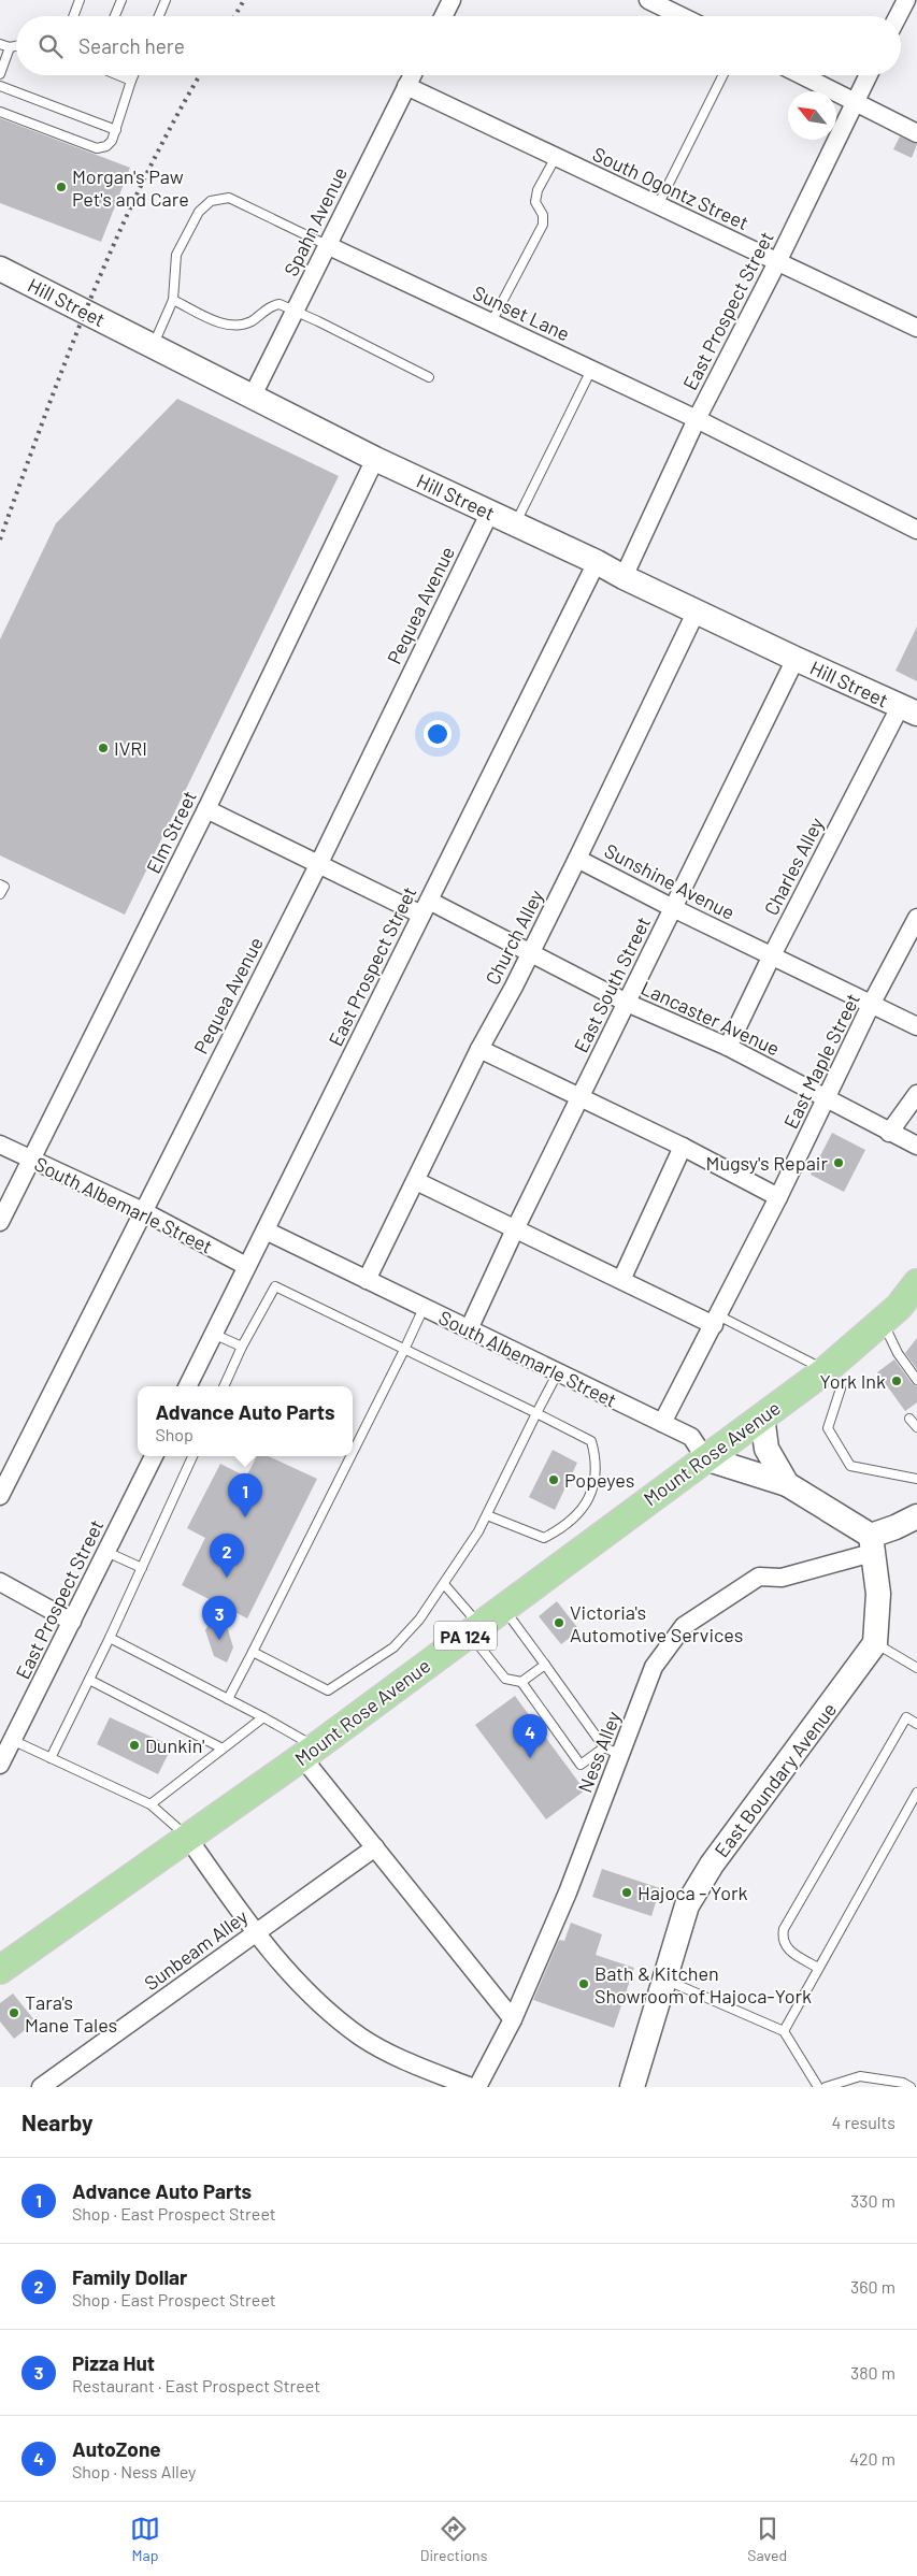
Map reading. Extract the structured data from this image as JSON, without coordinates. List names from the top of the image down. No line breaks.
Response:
{"streets":{"main road":["Hill Street","Mount Rose Avenue","PA 124","East Boundary Avenue"],"street":["South Ogontz Street","Spahn Avenue","East Prospect Street","Sunset Lane","Pequea Avenue","Elm Street","Charles Alley","Sunshine Avenue","Church Alley","East South Street","Lancaster Avenue","East Maple Street","South Albemarle Street","Ness Alley","Sunbeam Alley"]},"crossings":[["South Ogontz Street","Spahn Avenue"],["South Ogontz Street","East Prospect Street"],["Spahn Avenue","Hill Street"],["Spahn Avenue","Sunset Lane"],["Hill Street","East Prospect Street"],["Hill Street","Pequea Avenue"],["Hill Street","Elm Street"],["Hill Street","Charles Alley"],["Hill Street","Church Alley"],["Hill Street","East South Street"],["East Prospect Street","Sunset Lane"],["East Prospect Street","Lancaster Avenue"],["East Prospect Street","South Albemarle Street"],["Pequea Avenue","Lancaster Avenue"],["Pequea Avenue","South Albemarle Street"],["Elm Street","Lancaster Avenue"],["Elm Street","South Albemarle Street"],["Charles Alley","Sunshine Avenue"],["Charles Alley","Lancaster Avenue"],["Sunshine Avenue","Church Alley"],["Sunshine Avenue","East South Street"],["Sunshine Avenue","East Maple Street"],["Church Alley","Lancaster Avenue"],["Church Alley","South Albemarle Street"],["East South Street","Lancaster Avenue"],["East South Street","South Albemarle Street"],["Lancaster Avenue","East Maple Street"],["East Maple Street","South Albemarle Street"],["South Albemarle Street","Mount Rose Avenue"]],"places":["Morgan's Paw Pet's and Care","IVRI","Mugsy's Repair","York Ink","Popeyes","Victoria's Automotive Services","Dunkin'","Hajoca - York","Bath & Kitchen Showroom of Hajoca-York","Tara's Mane Tales"],"north":"top left","page":{"search":"Search here","popup":["Advance Auto Parts","Shop"],"pins":["1","2","3","4"],"heading":["Nearby","4 results"],"list":[{"mark":"1","name":"Advance Auto Parts","note":"Shop · East Prospect Street","value":"330 m"},{"mark":"2","name":"Family Dollar","note":"Shop · East Prospect Street","value":"360 m"},{"mark":"3","name":"Pizza Hut","note":"Restaurant · East Prospect Street","value":"380 m"},{"mark":"4","name":"AutoZone","note":"Shop · Ness Alley","value":"420 m"}],"nav":["Map","Directions","Saved"]}}
